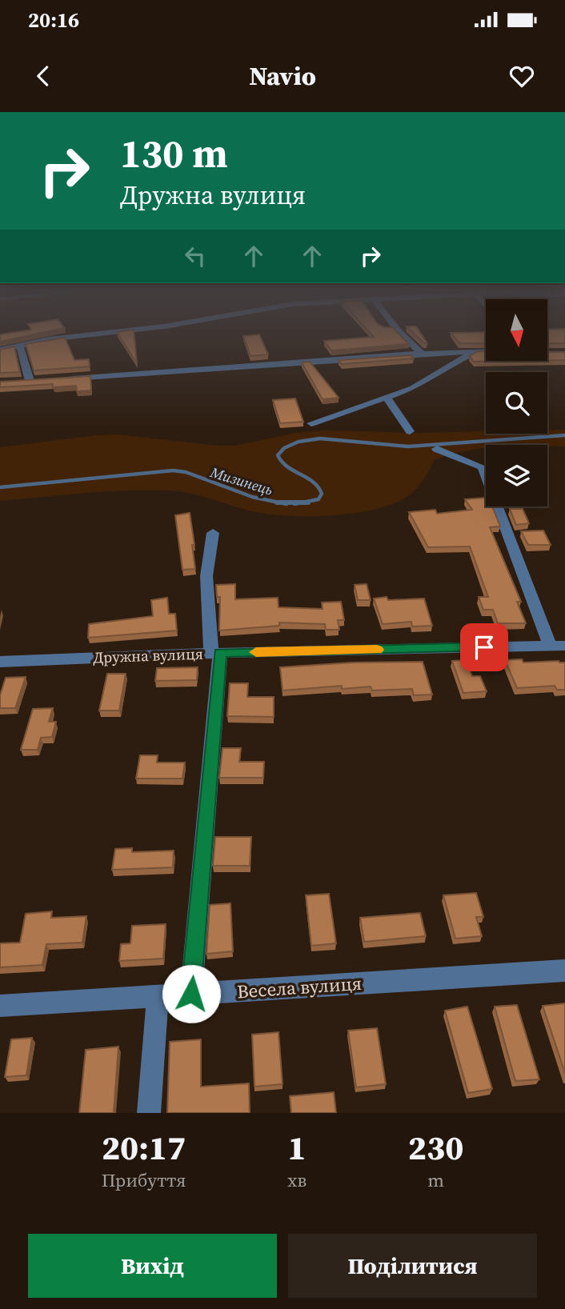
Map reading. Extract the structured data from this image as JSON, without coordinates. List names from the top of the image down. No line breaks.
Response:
{"streets":{"street":["Дружна вулиця","Весела вулиця"]},"water":["Мизинець"],"north":"bottom","page":{"status":"20:16","header":"Navio","turn":["130 m","Дружна вулиця"],"eta":["20:17","Прибуття","1","хв","230","m"],"buttons":["Вихід","Поділитися"]}}
